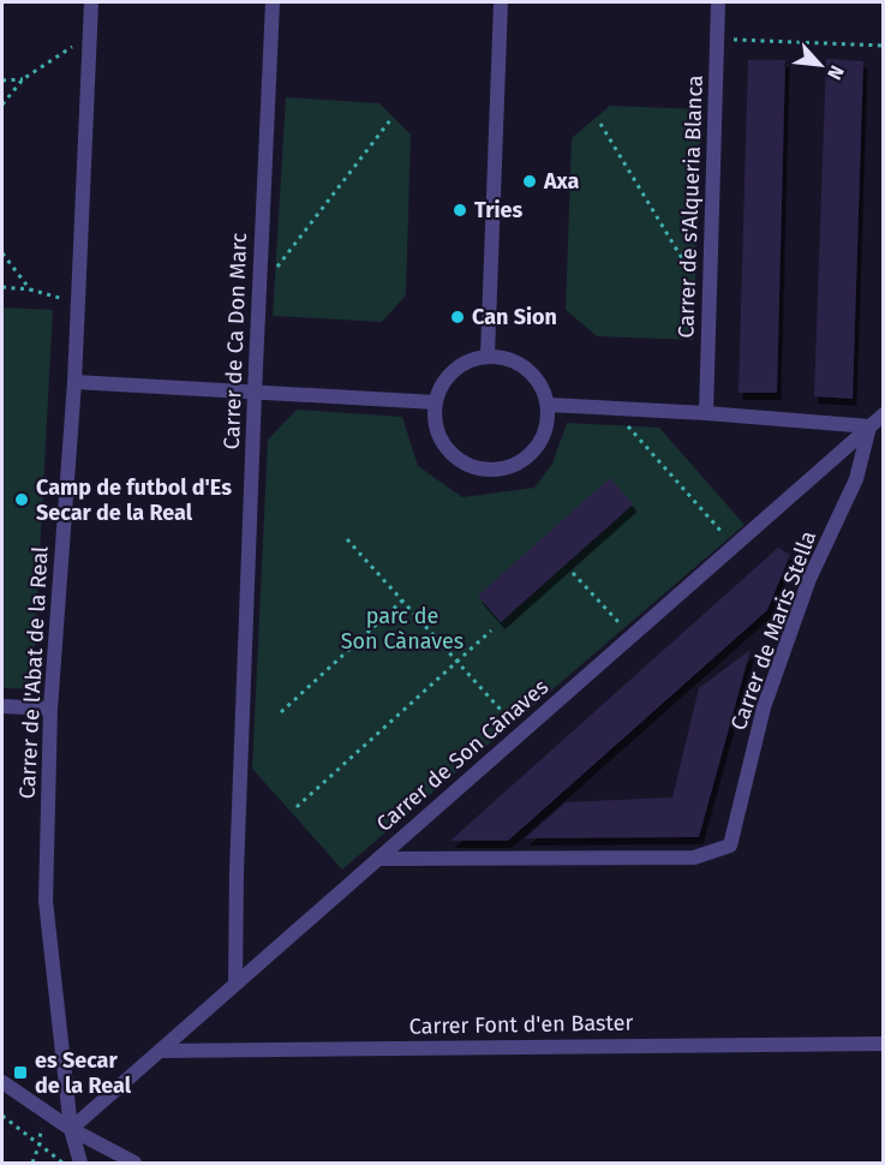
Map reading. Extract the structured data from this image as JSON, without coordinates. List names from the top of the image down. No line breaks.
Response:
{"streets":{"street":["Carrer de s'Alqueria Blanca","Carrer de Ca Don Marc","Carrer de Maris Stella","Carrer de l'Abat de la Real","Carrer de Son Cànaves","Carrer Font d'en Baster"]},"crossings":[["Carrer de Ca Don Marc","Carrer de Son Cànaves"],["Carrer de Maris Stella","Carrer de Son Cànaves"],["Carrer de l'Abat de la Real","Carrer de Son Cànaves"],["Carrer de Son Cànaves","Carrer Font d'en Baster"]],"parks":["parc de Son Cànaves"],"places":{"other":["Axa","Tries","Can Sion","Camp de futbol d'Es Secar de la Real"],"transit":["es Secar de la Real"]},"north":"bottom right"}
